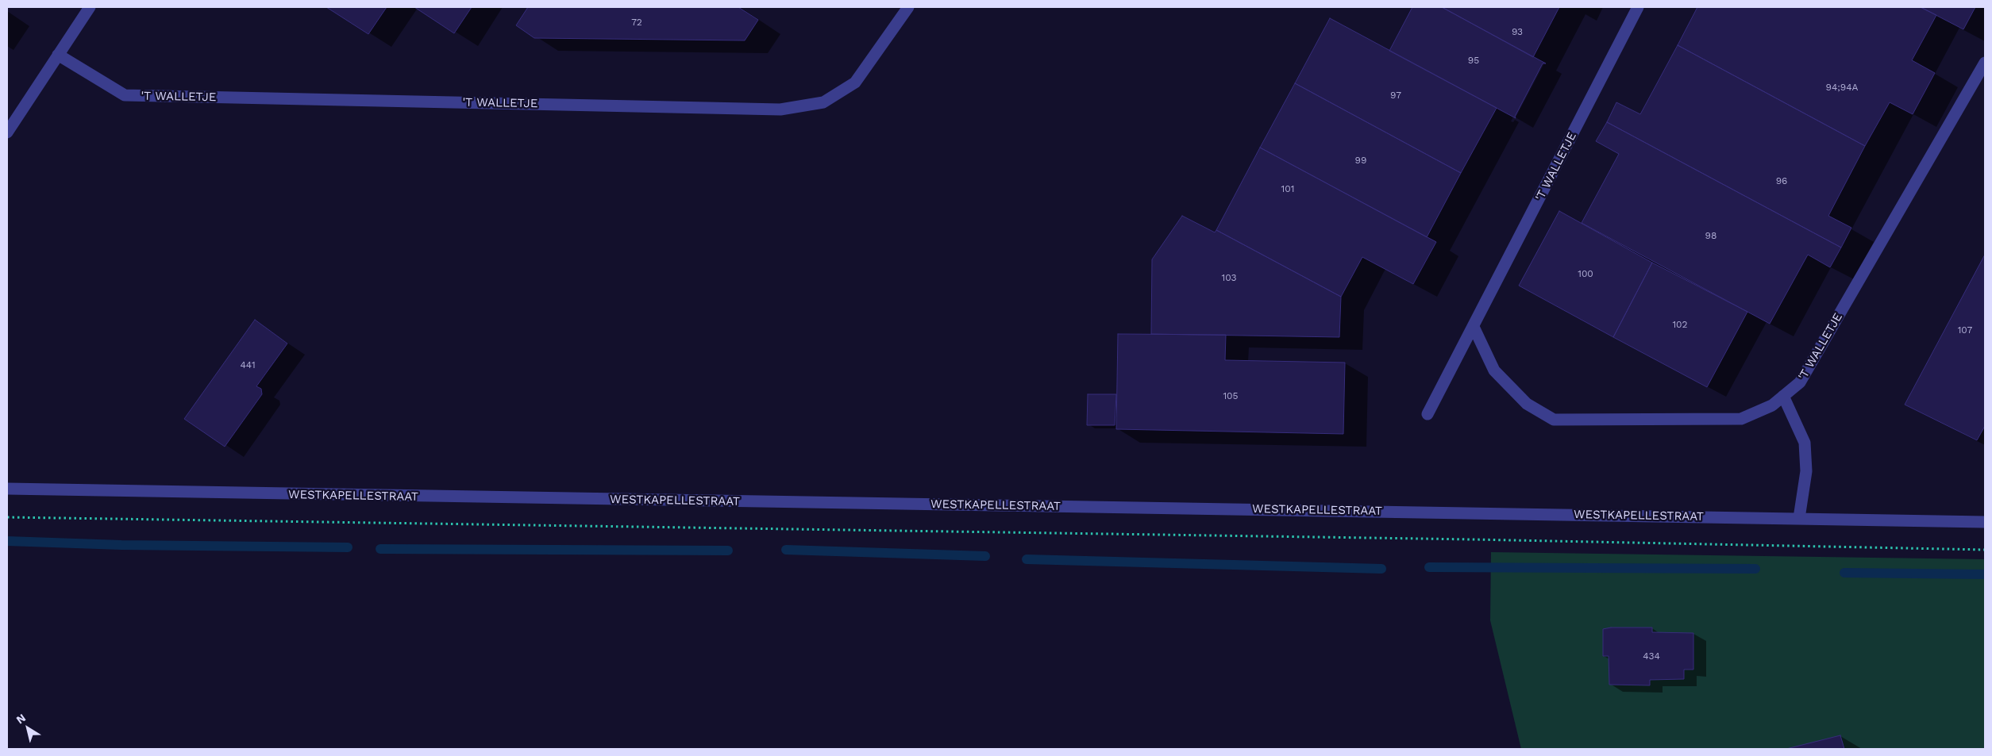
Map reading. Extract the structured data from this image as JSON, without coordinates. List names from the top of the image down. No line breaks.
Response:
{"streets":{"street":["'T WALLETJE","WESTKAPELLESTRAAT"]},"house_numbers":["72","93","95","94;94A","97","99","96","101","98","100","103","102","107","441","105","434"],"north":"top left"}
